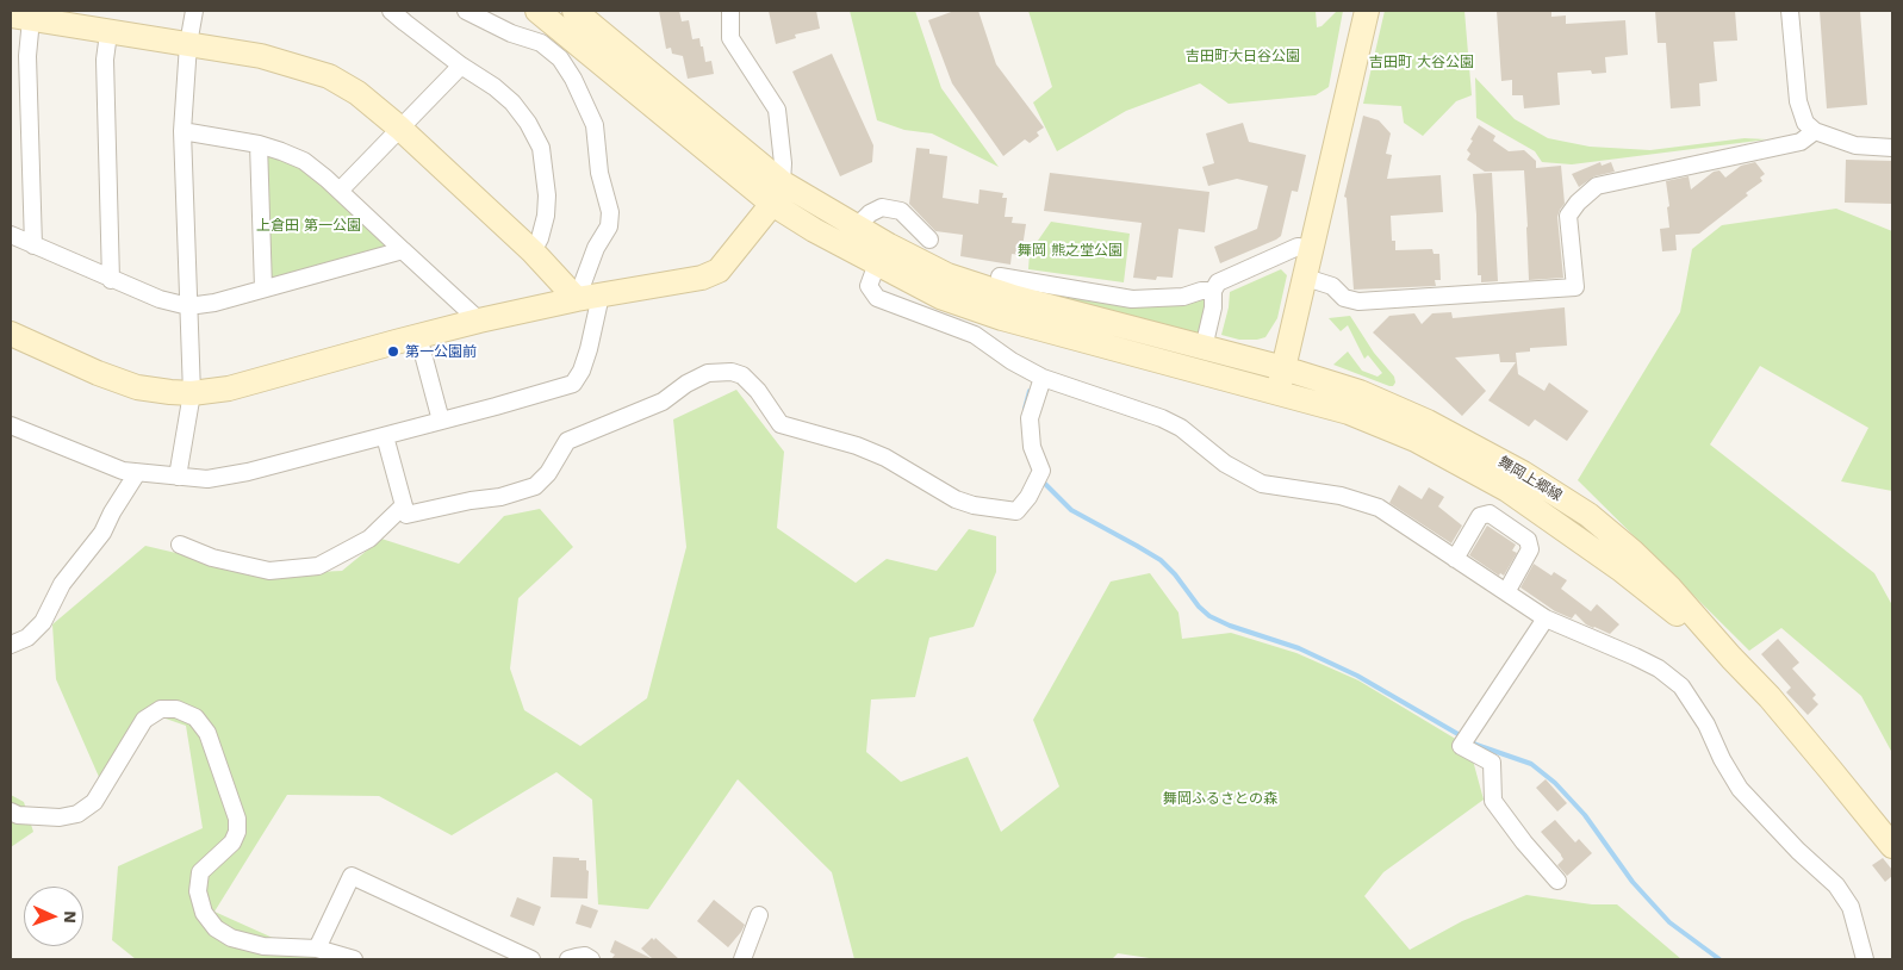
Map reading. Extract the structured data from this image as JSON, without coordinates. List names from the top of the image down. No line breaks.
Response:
{"streets":{"street":["舞岡上郷線"]},"parks":["吉田町大日谷公園","吉田町 大谷公園","上倉田 第一公園","舞岡 熊之堂公園","舞岡ふるさとの森"],"places":["第一公園前"],"north":"right"}
